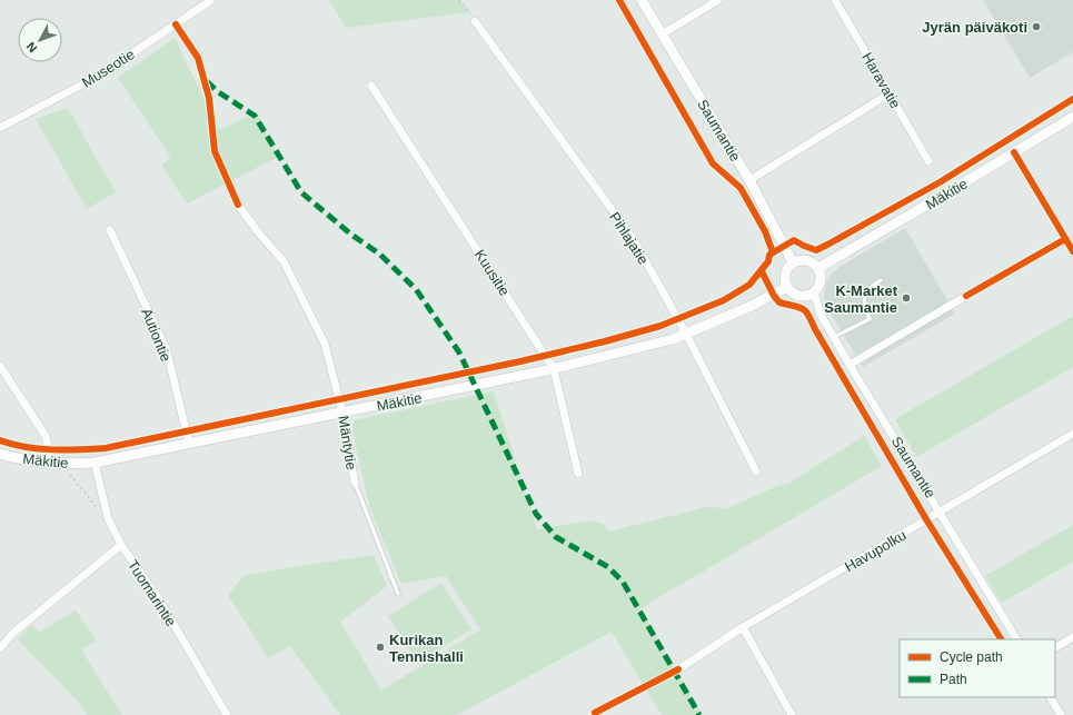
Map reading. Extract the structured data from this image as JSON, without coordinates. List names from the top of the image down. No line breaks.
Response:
{"streets":{"street":["Museotie","Haravatie","Saumantie","Mäkitie","Pihlajatie","Kuusitie","Autiontie","Mäntytie","Havupolku","Tuomarintie"]},"crossings":[["Saumantie","Mäkitie"],["Saumantie","Havupolku"],["Mäkitie","Pihlajatie"],["Mäkitie","Kuusitie"],["Mäkitie","Autiontie"],["Mäkitie","Mäntytie"],["Mäkitie","Tuomarintie"]],"places":["Jyrän päiväkoti","K-Market Saumantie","Kurikan Tennishalli"],"legend":["Cycle path","Path"],"north":"bottom left"}
